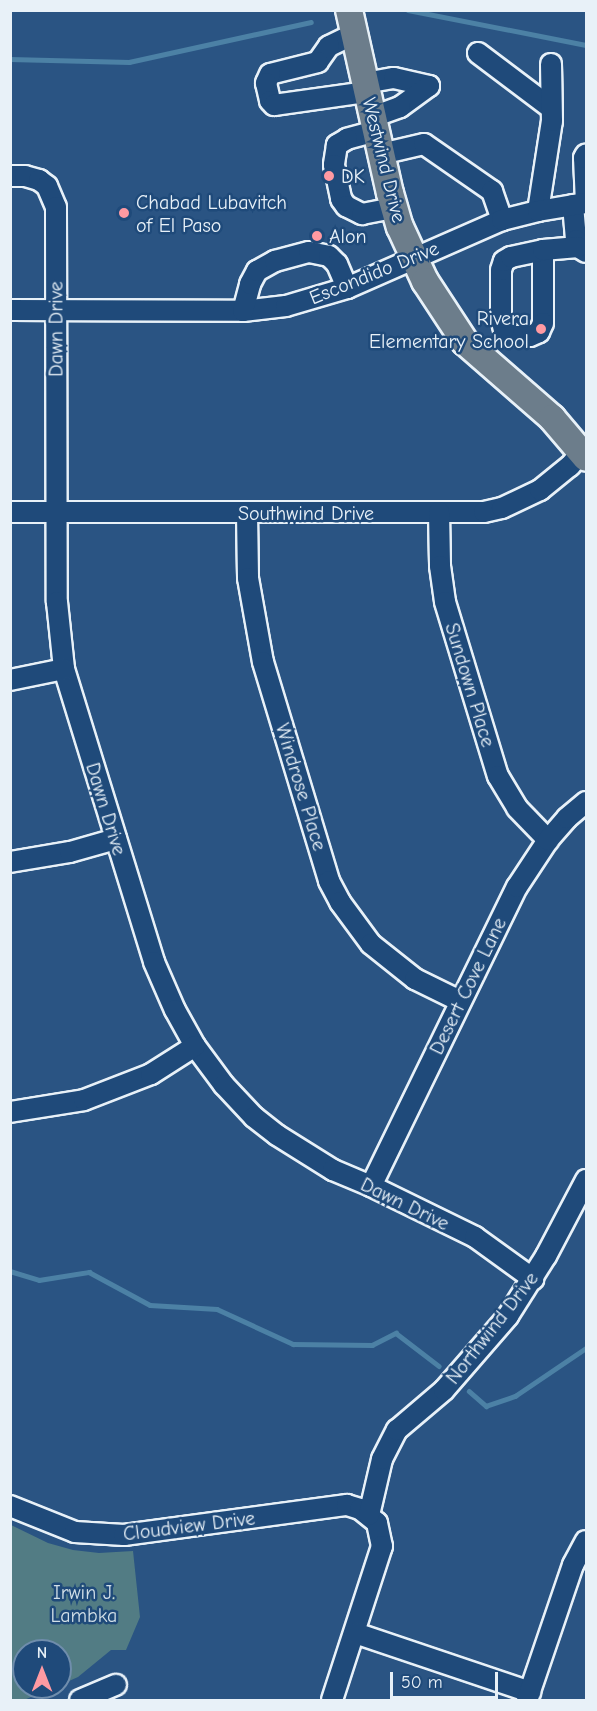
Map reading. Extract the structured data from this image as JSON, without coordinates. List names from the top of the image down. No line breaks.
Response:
{"streets":{"main road":["Westwind Drive"],"street":["Escondido Drive","Dawn Drive","Southwind Drive","Sundown Place","Windrose Place","Desert Cove Lane","Northwind Drive","Cloudview Drive"]},"crossings":[["Westwind Drive","Escondido Drive"],["Westwind Drive","Southwind Drive"],["Escondido Drive","Dawn Drive"],["Dawn Drive","Southwind Drive"],["Dawn Drive","Desert Cove Lane"],["Dawn Drive","Northwind Drive"],["Southwind Drive","Sundown Place"],["Southwind Drive","Windrose Place"],["Sundown Place","Desert Cove Lane"],["Windrose Place","Desert Cove Lane"],["Northwind Drive","Cloudview Drive"]],"parks":["Irwin J. Lambka"],"places":["DK","Chabad Lubavitch of El Paso","Alon","Rivera Elementary School"],"scale_bar":"50 m","north":"top"}
